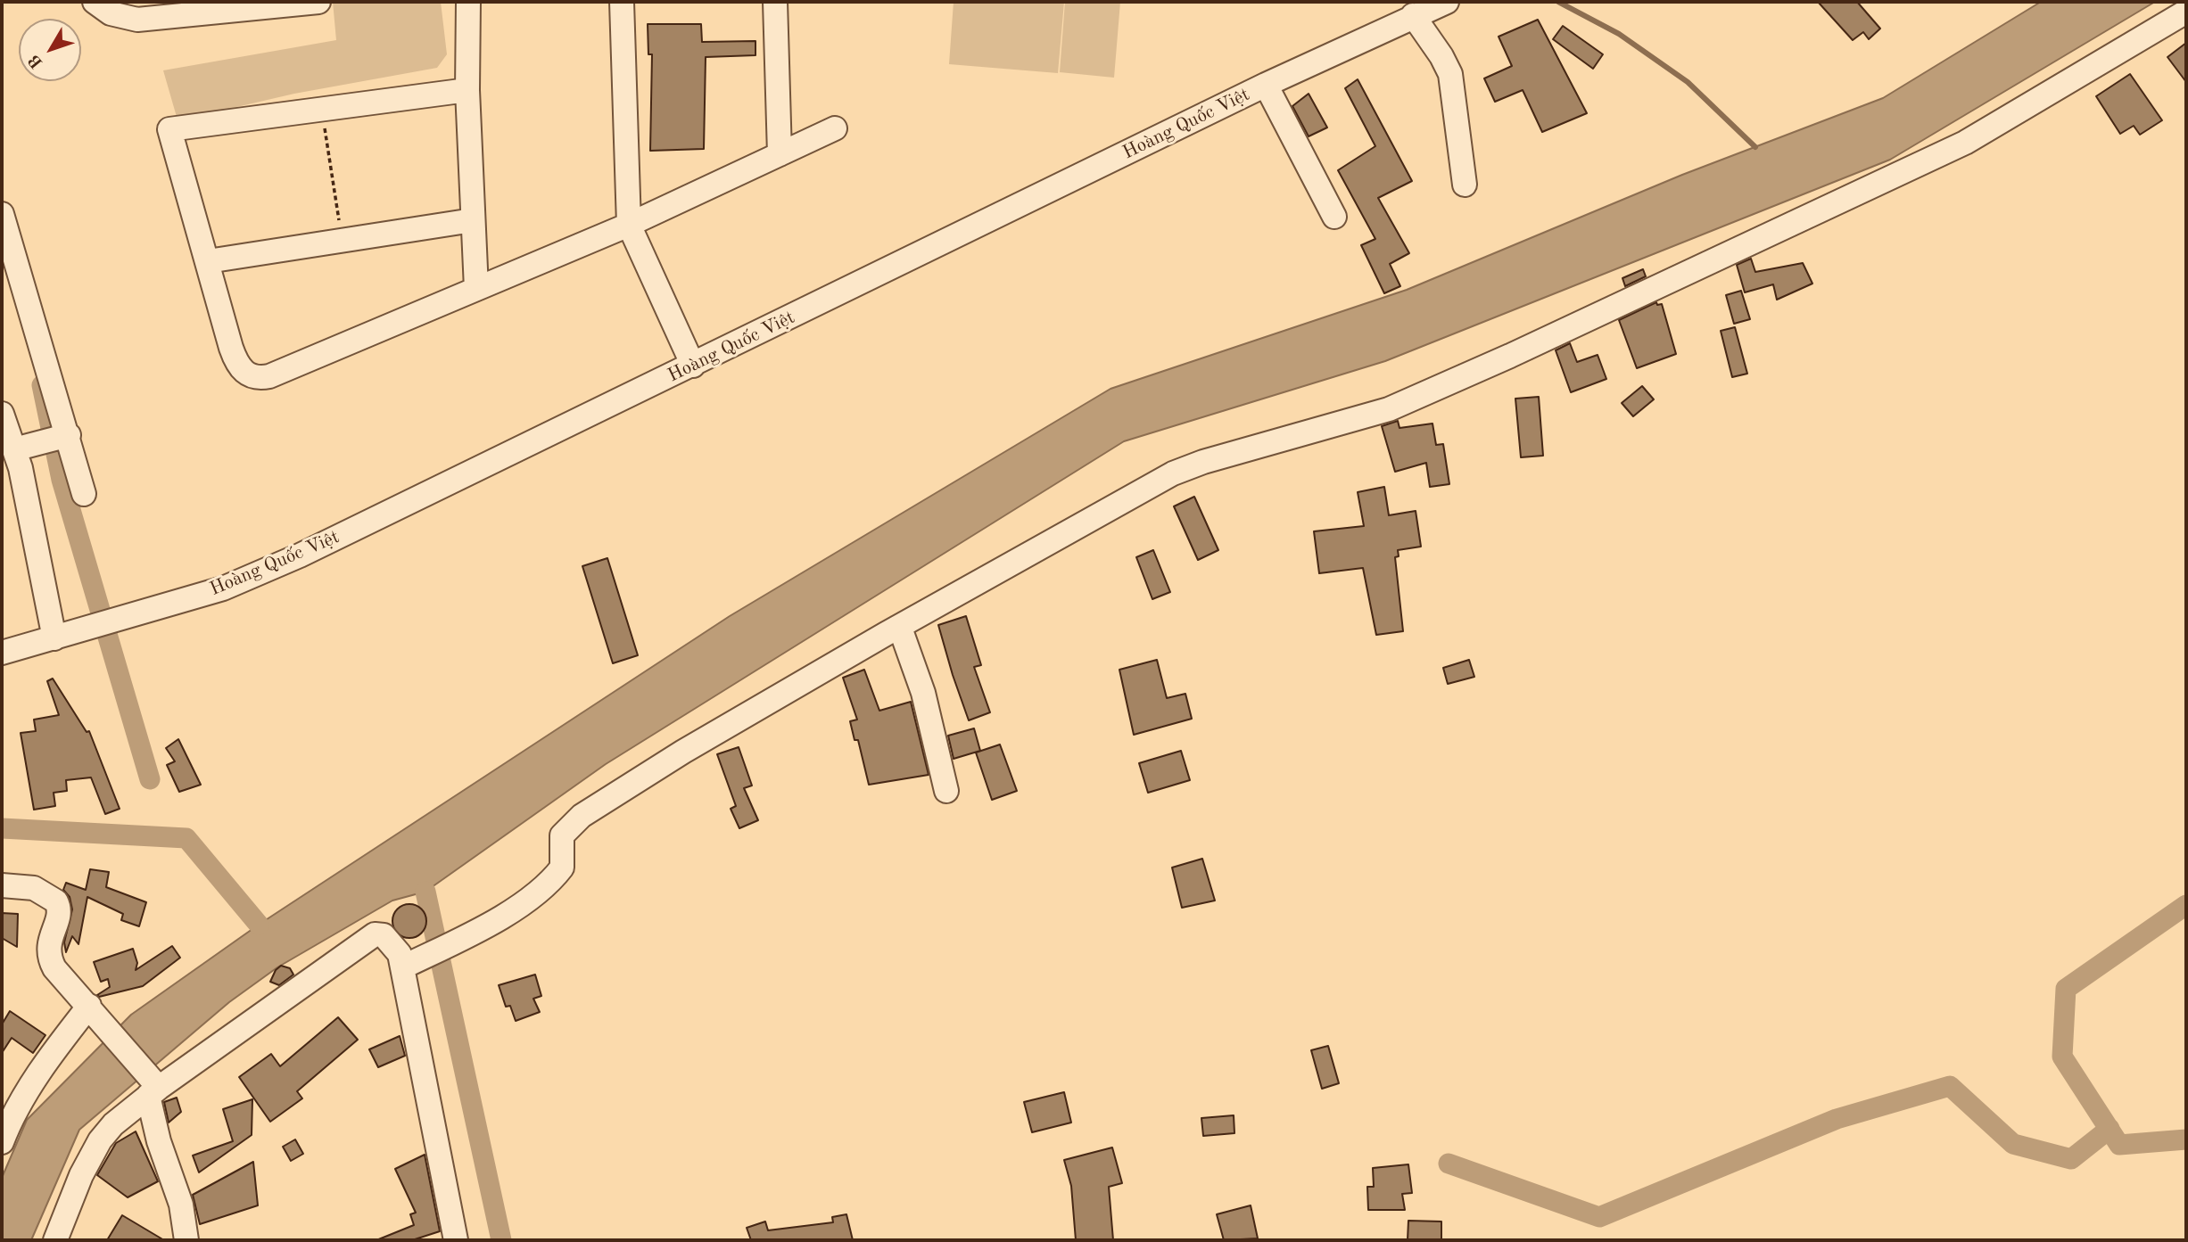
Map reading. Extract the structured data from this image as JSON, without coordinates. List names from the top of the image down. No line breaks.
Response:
{"streets":{"street":["Hoàng Quốc Việt"]},"north":"bottom left"}
